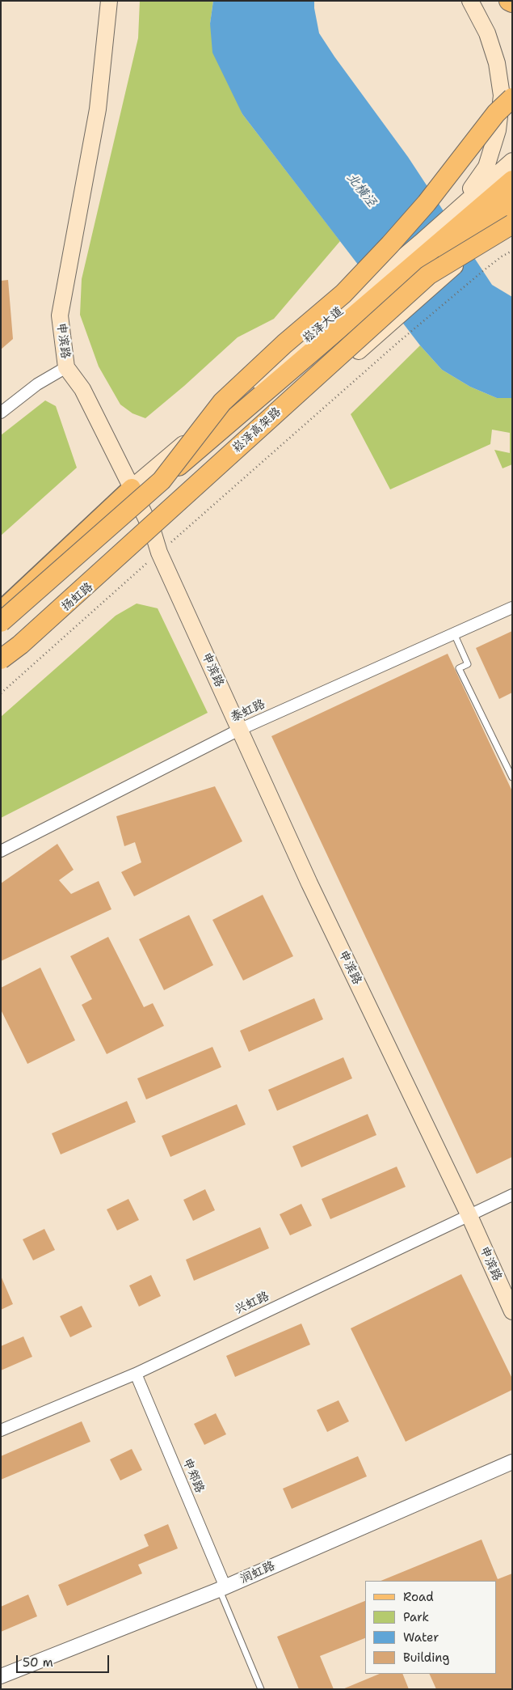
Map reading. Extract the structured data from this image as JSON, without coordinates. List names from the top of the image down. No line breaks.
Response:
{"streets":{"highway":["崧泽高架路"],"main road":["崧泽大道","申滨路","扬虹路"],"street":["泰虹路","兴虹路","申郑路","润虹路"]},"crossings":[["崧泽大道","申滨路"],["申滨路","扬虹路"],["申滨路","泰虹路"],["申滨路","兴虹路"],["崧泽高架路","扬虹路"],["兴虹路","申郑路"],["申郑路","润虹路"]],"water":["北横泾"],"legend":["Road","Park","Water","Building"],"scale_bar":"50 m"}
